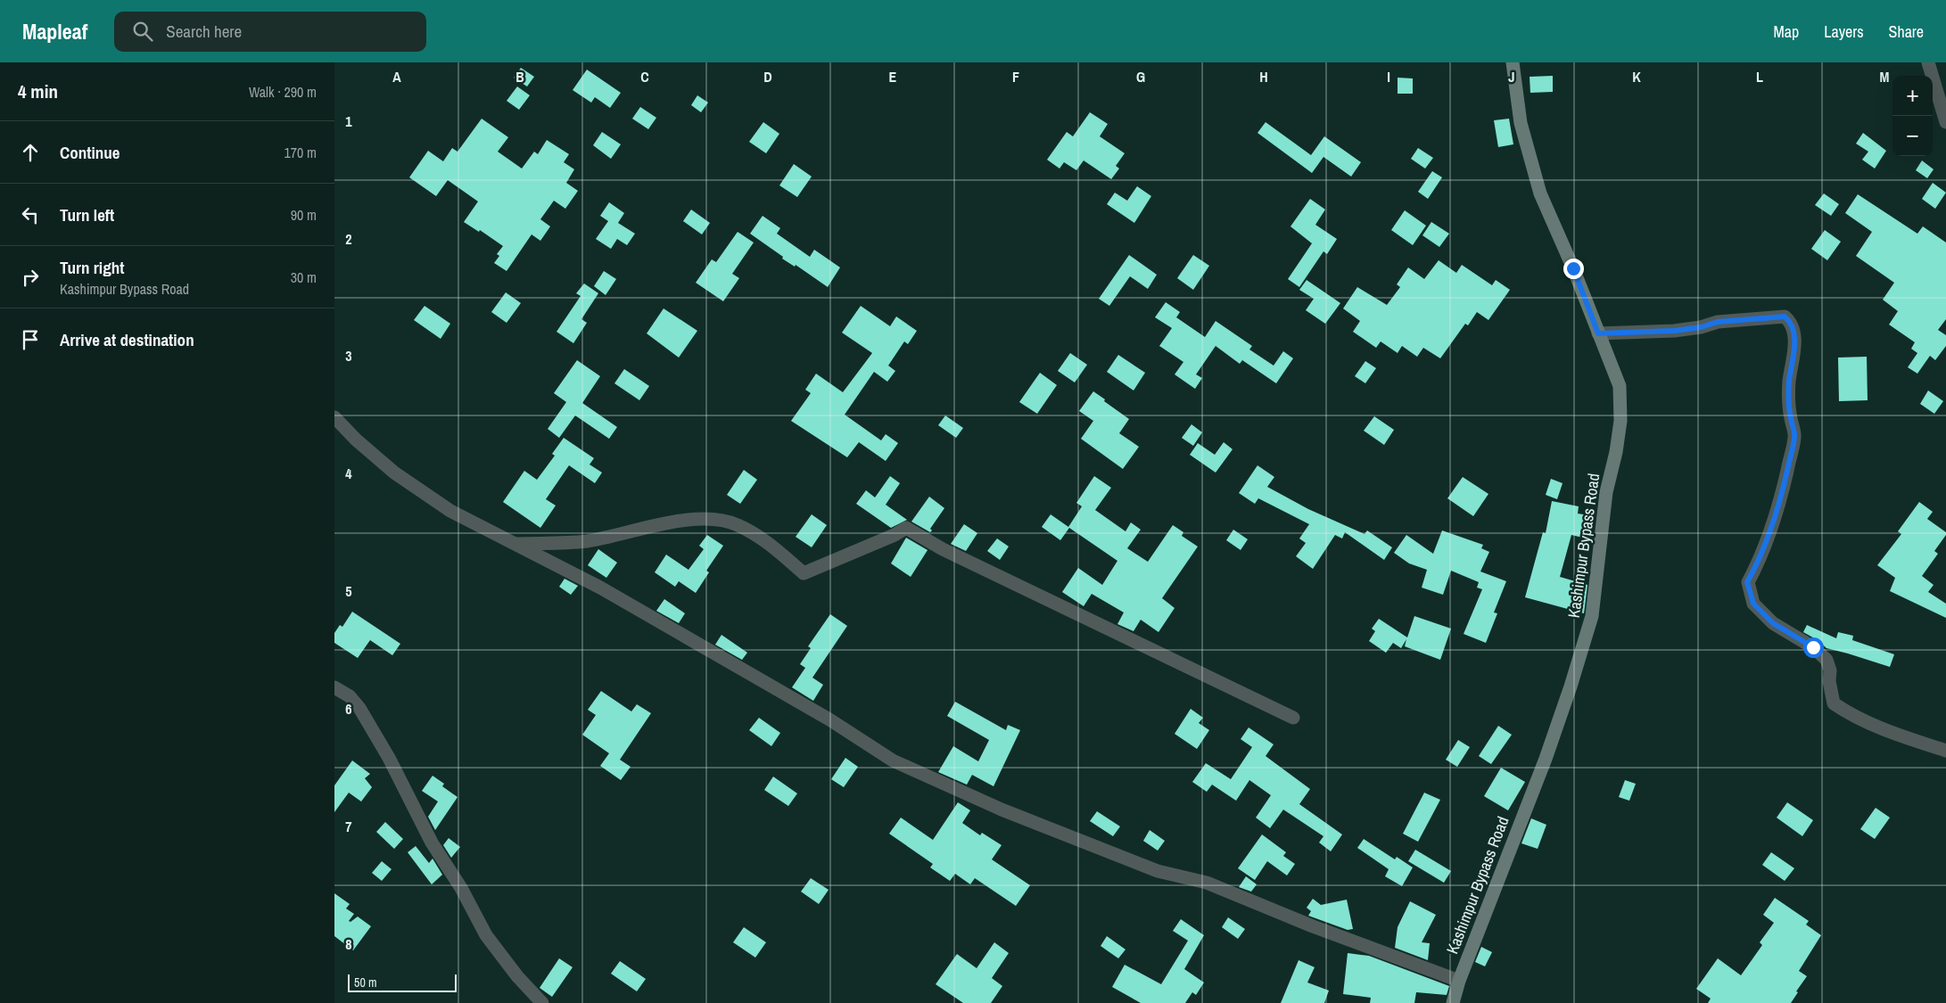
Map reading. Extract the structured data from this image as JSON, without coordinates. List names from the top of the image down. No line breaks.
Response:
{"streets":{"main road":["Kashimpur Bypass Road"]},"scale_bar":"50 m","page":{"header":"Mapleaf","search":"Search here","nav":["Map","Layers","Share"],"heading":["4 min","Walk · 290 m"],"map_buttons":["+","−"],"list":[["Continue","170 m"],["Turn left","90 m"],["Turn right","Kashimpur Bypass Road","30 m"],"Arrive at destination"],"scale":"50 m"},"grid":{"columns":["A","B","C","D","E","F","G","H","I","J","K","L","M"],"rows":["1","2","3","4","5","6","7","8"]}}
